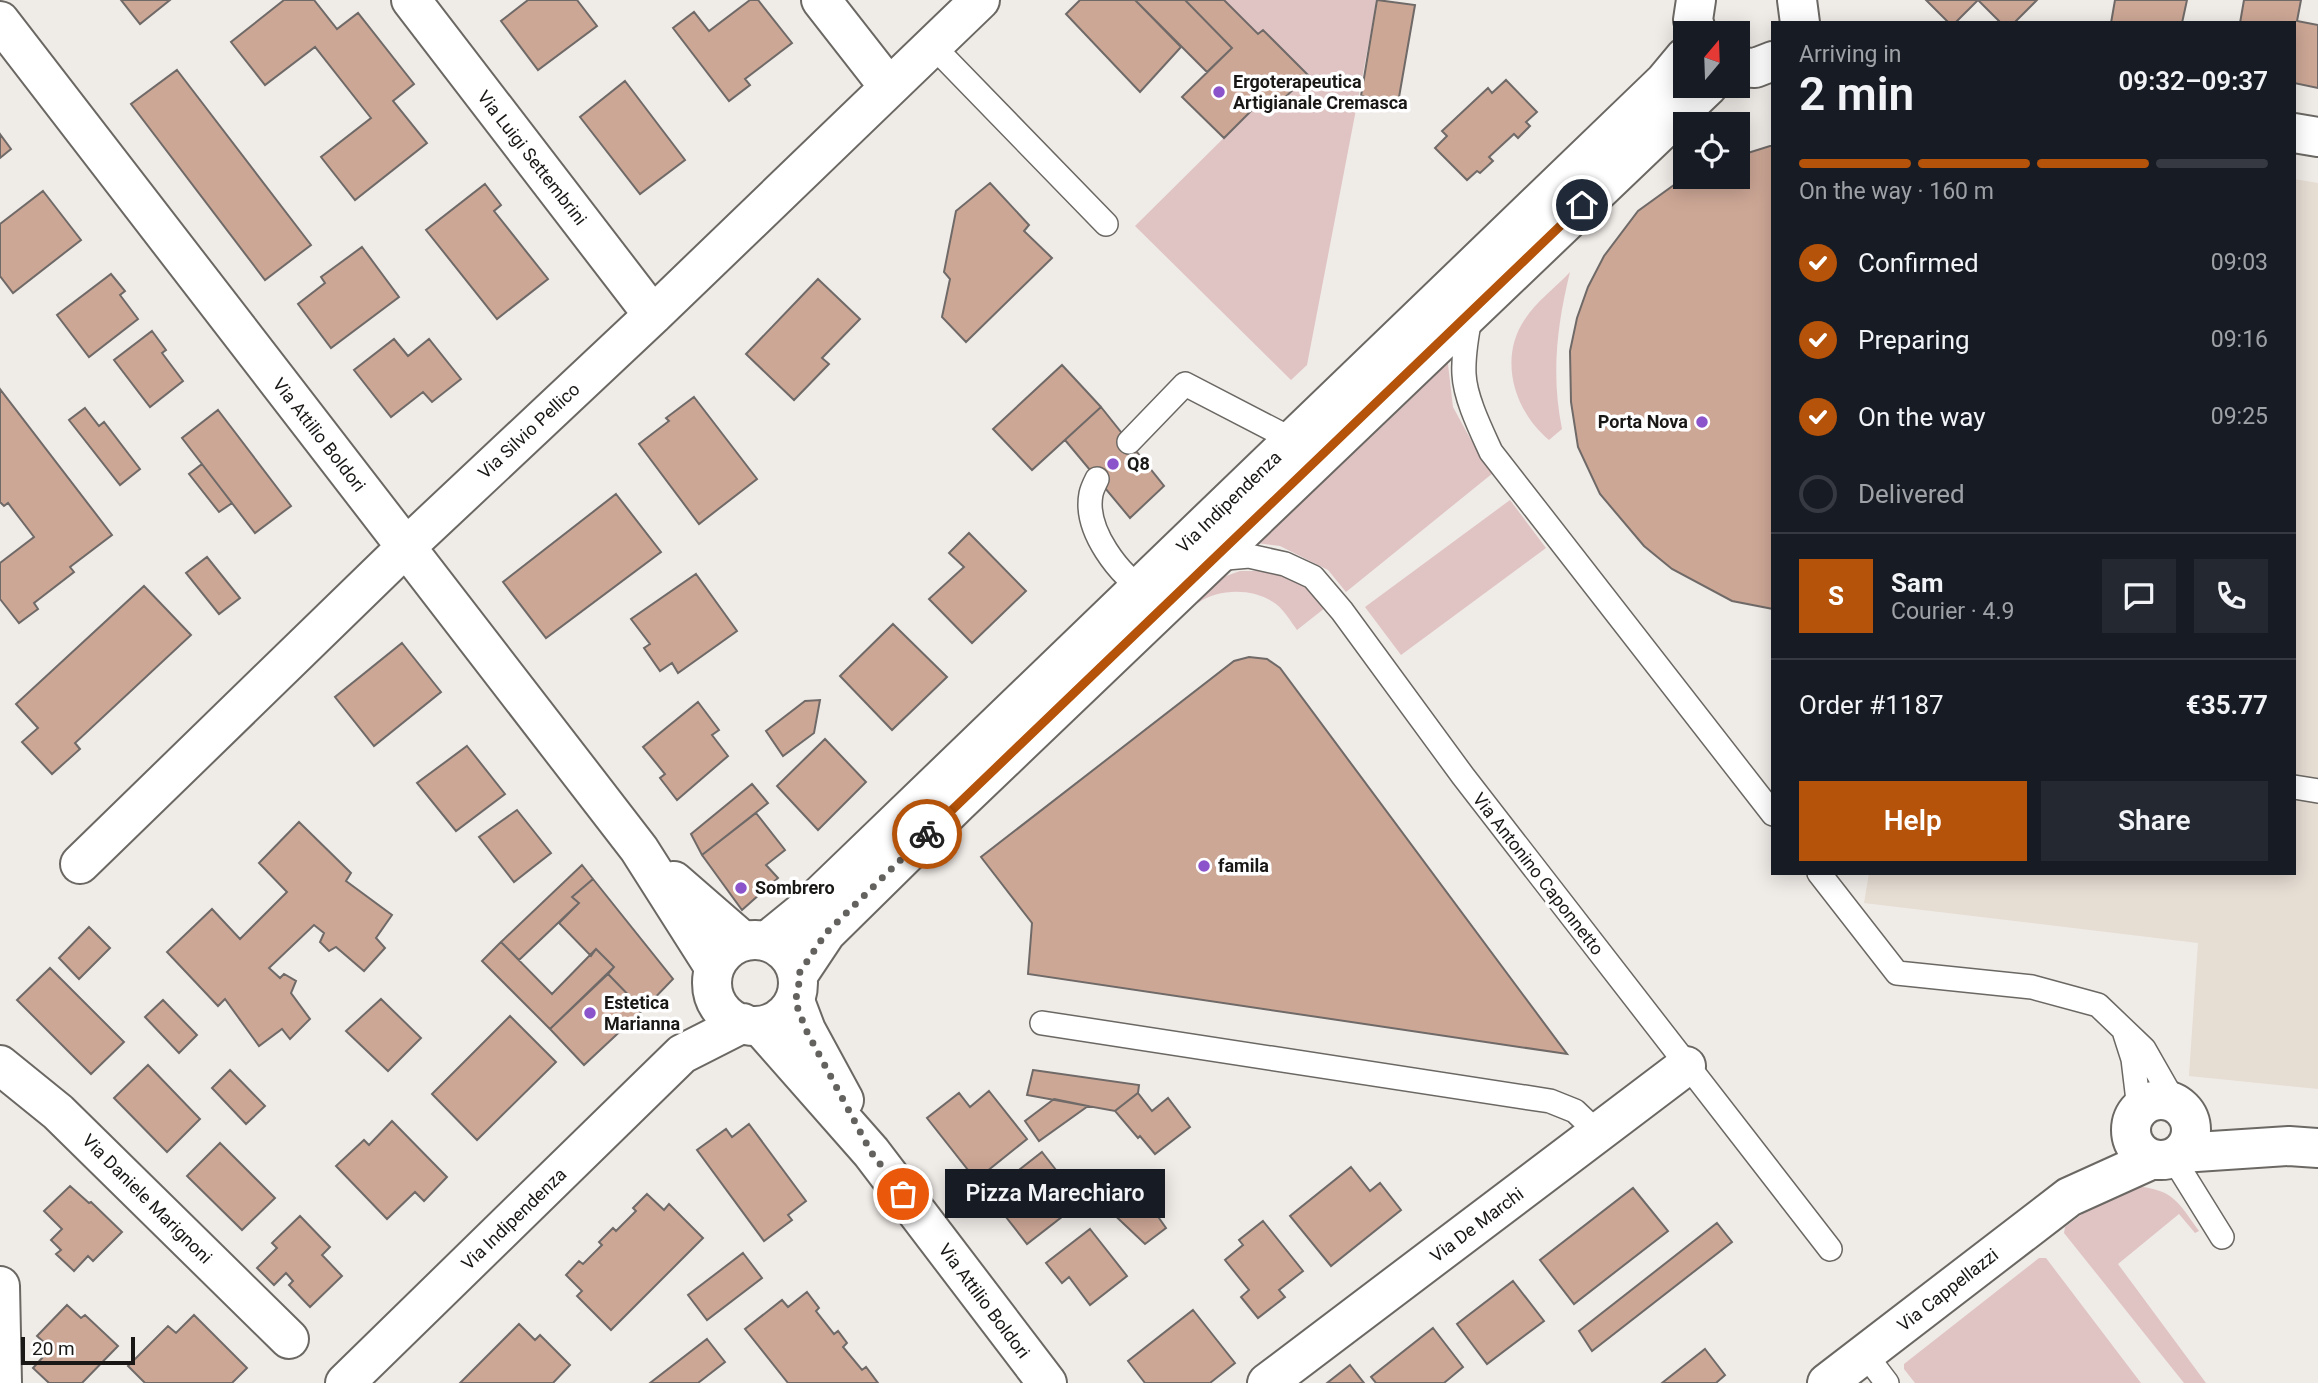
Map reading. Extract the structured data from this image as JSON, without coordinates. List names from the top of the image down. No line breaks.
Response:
{"streets":{"street":["Via Luigi Settembrini","Via Silvio Pellico","Via Attilio Boldori","Via Indipendenza","Via Daniele Marignoni","Via De Marchi","Via Cappellazzi"],"lane":["Via Antonino Caponnetto"]},"crossings":[["Via Luigi Settembrini","Via Silvio Pellico"],["Via Silvio Pellico","Via Attilio Boldori"],["Via Attilio Boldori","Via Indipendenza"],["Via Indipendenza","Via Antonino Caponnetto"],["Via Antonino Caponnetto","Via De Marchi"]],"places":["Ergoterapeutica Artigianale Cremasca","Porta Nova","Q8","famila","Sombrero","Estetica Marianna","Pizza Marechiaro"],"scale_bar":"20 m","north":"top","page":{"heading":["2 min","Arriving in","09:32–09:37"],"panel":["Sam","Courier · 4.9","Order #1187","€35.77"],"bar":"On the way · 160 m","list":[["Confirmed","09:03"],["Preparing","09:16"],["On the way","09:25"],"Delivered"],"round":"S","buttons":["Help","Share"],"bubble":"Pizza Marechiaro","scale":"20 m"}}
